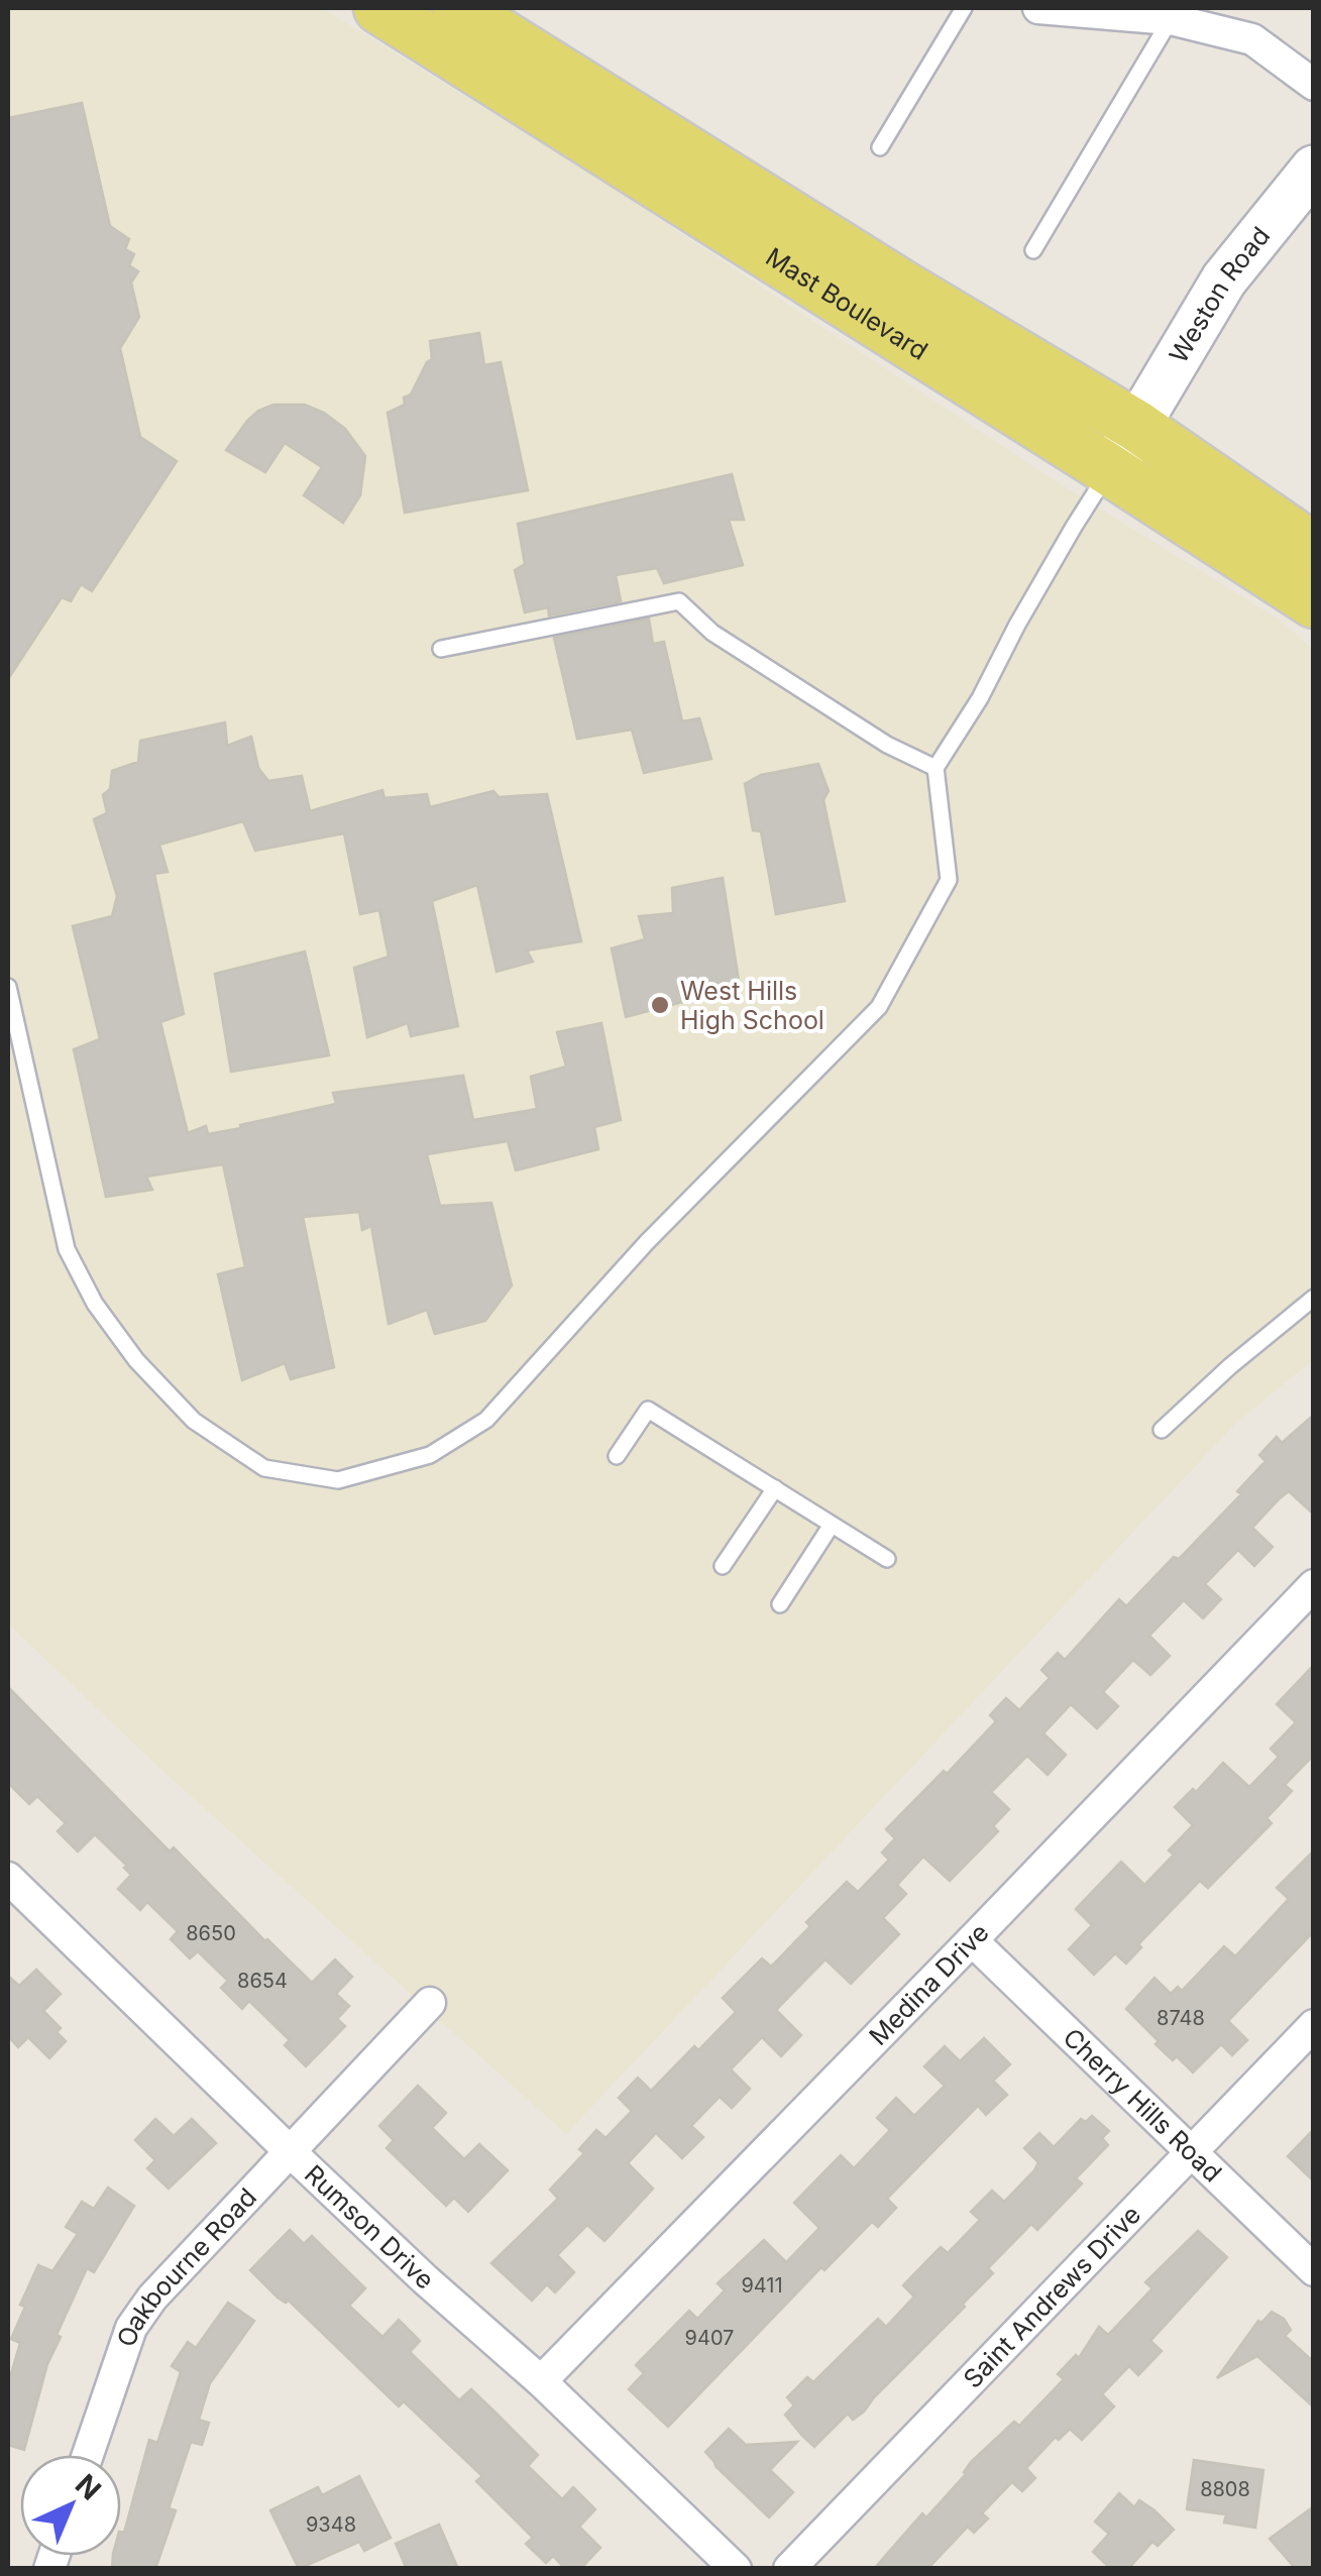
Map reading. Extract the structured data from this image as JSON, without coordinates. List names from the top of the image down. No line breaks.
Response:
{"streets":{"main road":["Mast Boulevard"],"street":["Weston Road","Medina Drive","Cherry Hills Road","Rumson Drive","Oakbourne Road","Saint Andrews Drive"]},"crossings":[["Weston Road","Mast Boulevard"],["Medina Drive","Cherry Hills Road"],["Medina Drive","Rumson Drive"],["Cherry Hills Road","Saint Andrews Drive"],["Rumson Drive","Oakbourne Road"]],"places":["West Hills High School"],"house_numbers":["8650","8654","8748","9411","9407","8808","9348"],"north":"top right"}
